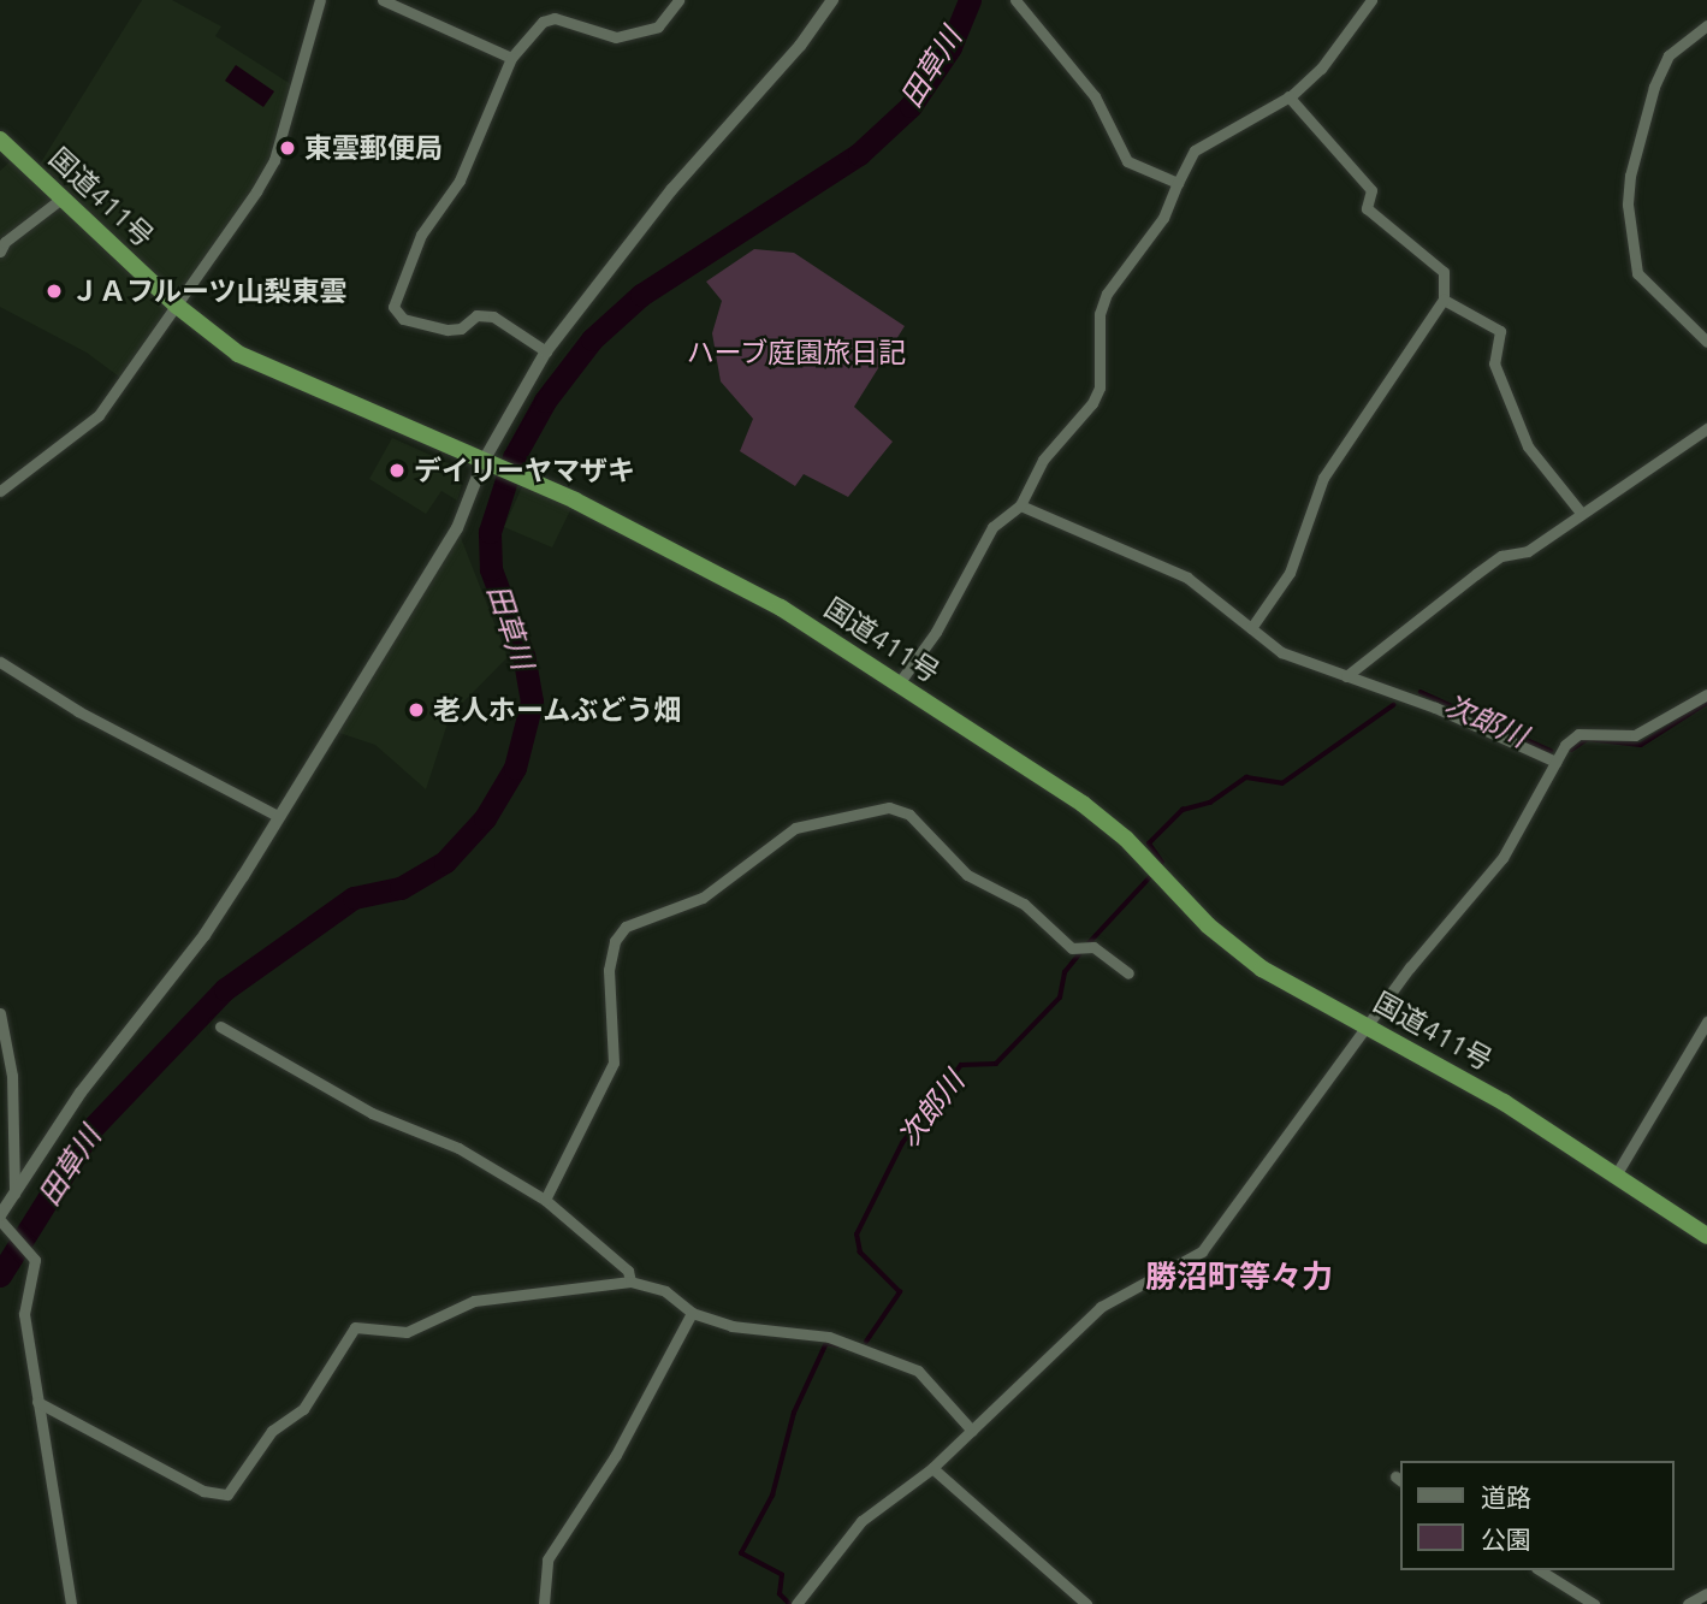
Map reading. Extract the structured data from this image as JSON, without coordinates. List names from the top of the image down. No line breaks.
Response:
{"streets":{"highway":["国道411号"]},"districts":["勝沼町等々力"],"water":["田草川","次郎川"],"parks":["ハーブ庭園旅日記"],"places":["東雲郵便局","ＪＡフルーツ山梨東雲","デイリーヤマザキ","老人ホームぶどう畑"],"legend":["道路","公園"]}
